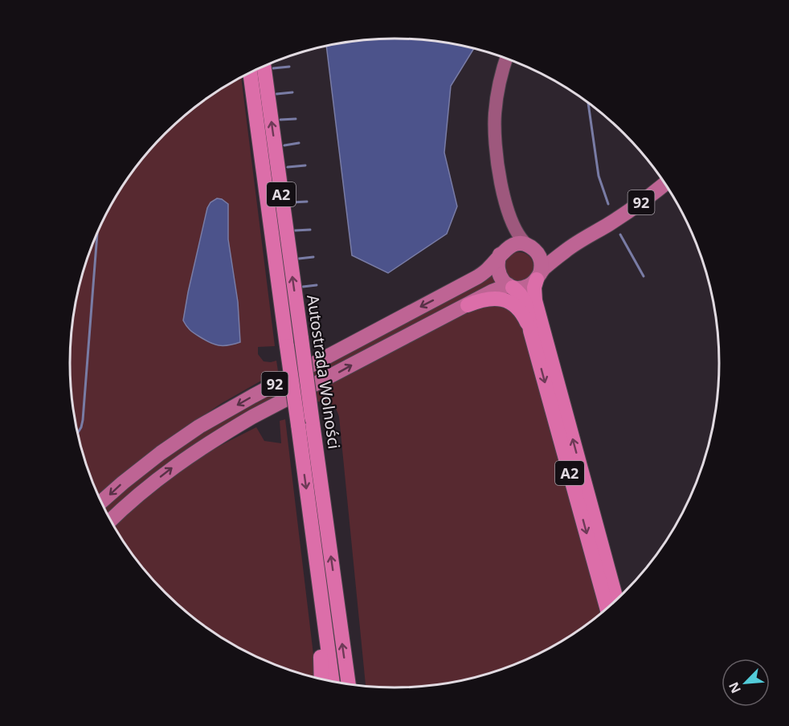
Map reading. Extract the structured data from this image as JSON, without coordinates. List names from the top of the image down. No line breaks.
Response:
{"streets":{"highway":["A2","Autostrada Wolności"],"main road":["92"]},"crossings":[["A2","92"],["A2","Autostrada Wolności"]],"north":"bottom left"}
